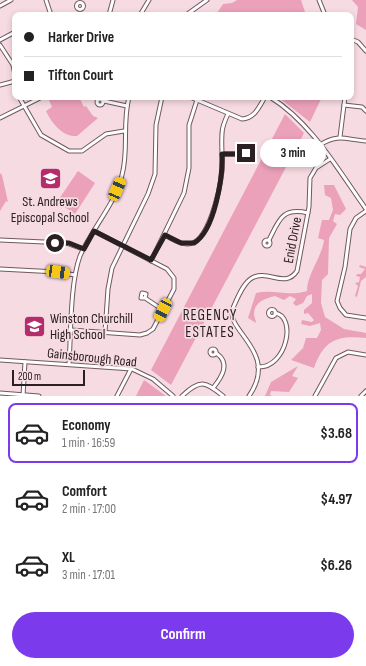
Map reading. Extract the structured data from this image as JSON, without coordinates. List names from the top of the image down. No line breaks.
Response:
{"streets":{"street":["Enid Drive","Gainsborough Road"]},"districts":["REGENCY ESTATES"],"places":{"school or university":["St. Andrews Episcopal School","Winston Churchill High School"]},"scale_bar":"200 m","page":{"banner":["Harker Drive","Tifton Court"],"bubble":"3 min","scale":"200 m","list":[{"name":"Economy","note":"1 min · 16:59","value":"$3.68"},{"name":"Comfort","note":"2 min · 17:00","value":"$4.97"},{"name":"XL","note":"3 min · 17:01","value":"$6.26"}],"buttons":"Confirm"}}
